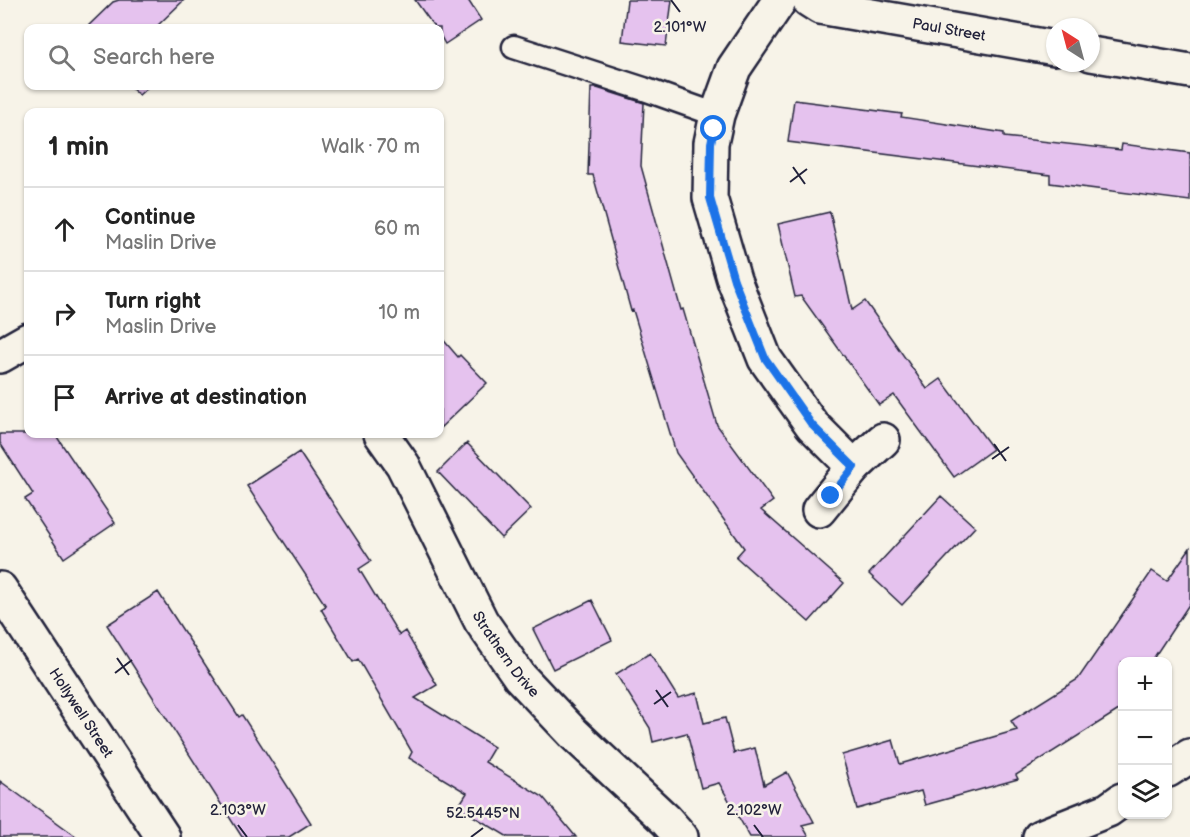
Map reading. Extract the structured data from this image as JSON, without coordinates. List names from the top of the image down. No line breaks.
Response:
{"streets":{"street":["Paul Street","Strathern Drive","Hollywell Street"]},"north":"top left","page":{"search":"Search here","heading":["1 min","Walk · 70 m"],"list":[["Continue","Maslin Drive","60 m"],["Turn right","Maslin Drive","10 m"],"Arrive at destination"],"map_buttons":["+","−"]},"coordinates":["2.101°W","2.103°W","2.102°W","52.5445°N"]}
